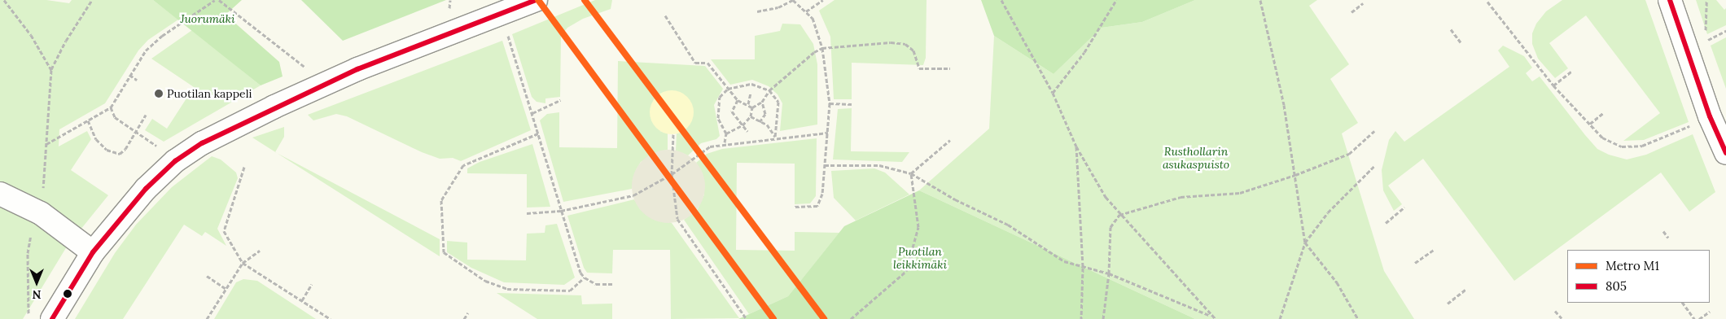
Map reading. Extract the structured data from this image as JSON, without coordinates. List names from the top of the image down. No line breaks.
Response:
{"parks":["Juorumäki","Rusthollarin asukaspuisto","Puotilan leikkimäki"],"places":["Puotilan kappeli"],"lines":["metro line M1","transit line 805"],"legend":["Metro M1","805"],"north":"bottom"}
